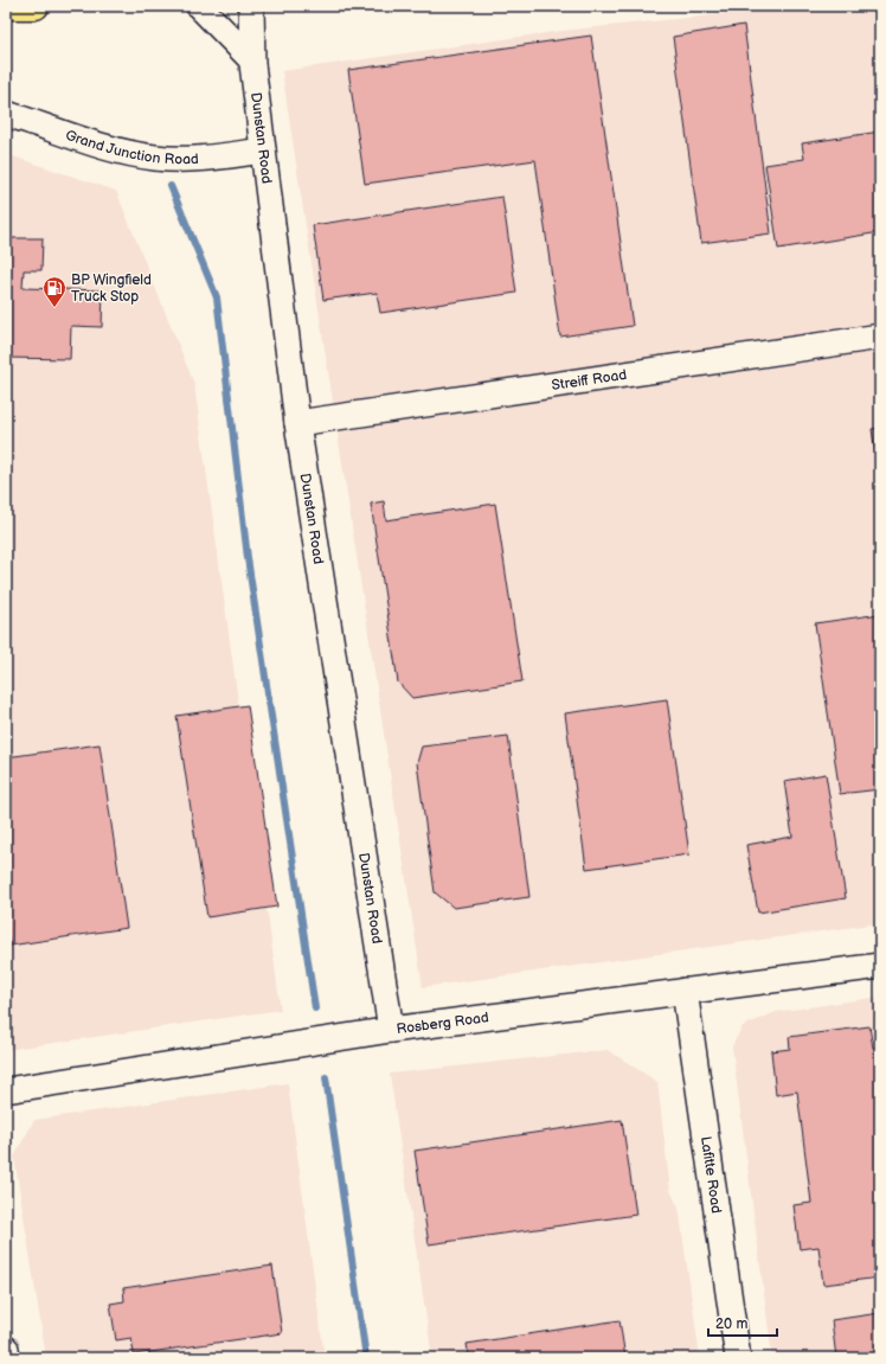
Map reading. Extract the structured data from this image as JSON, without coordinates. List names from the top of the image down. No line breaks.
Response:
{"streets":{"street":["Dunstan Road","Grand Junction Road","Streiff Road","Rosberg Road","Lafitte Road"]},"crossings":[["Dunstan Road","Grand Junction Road"],["Dunstan Road","Streiff Road"],["Dunstan Road","Rosberg Road"],["Rosberg Road","Lafitte Road"]],"places":{"fuel station":["BP Wingfield Truck Stop"]},"scale_bar":"20 m"}
